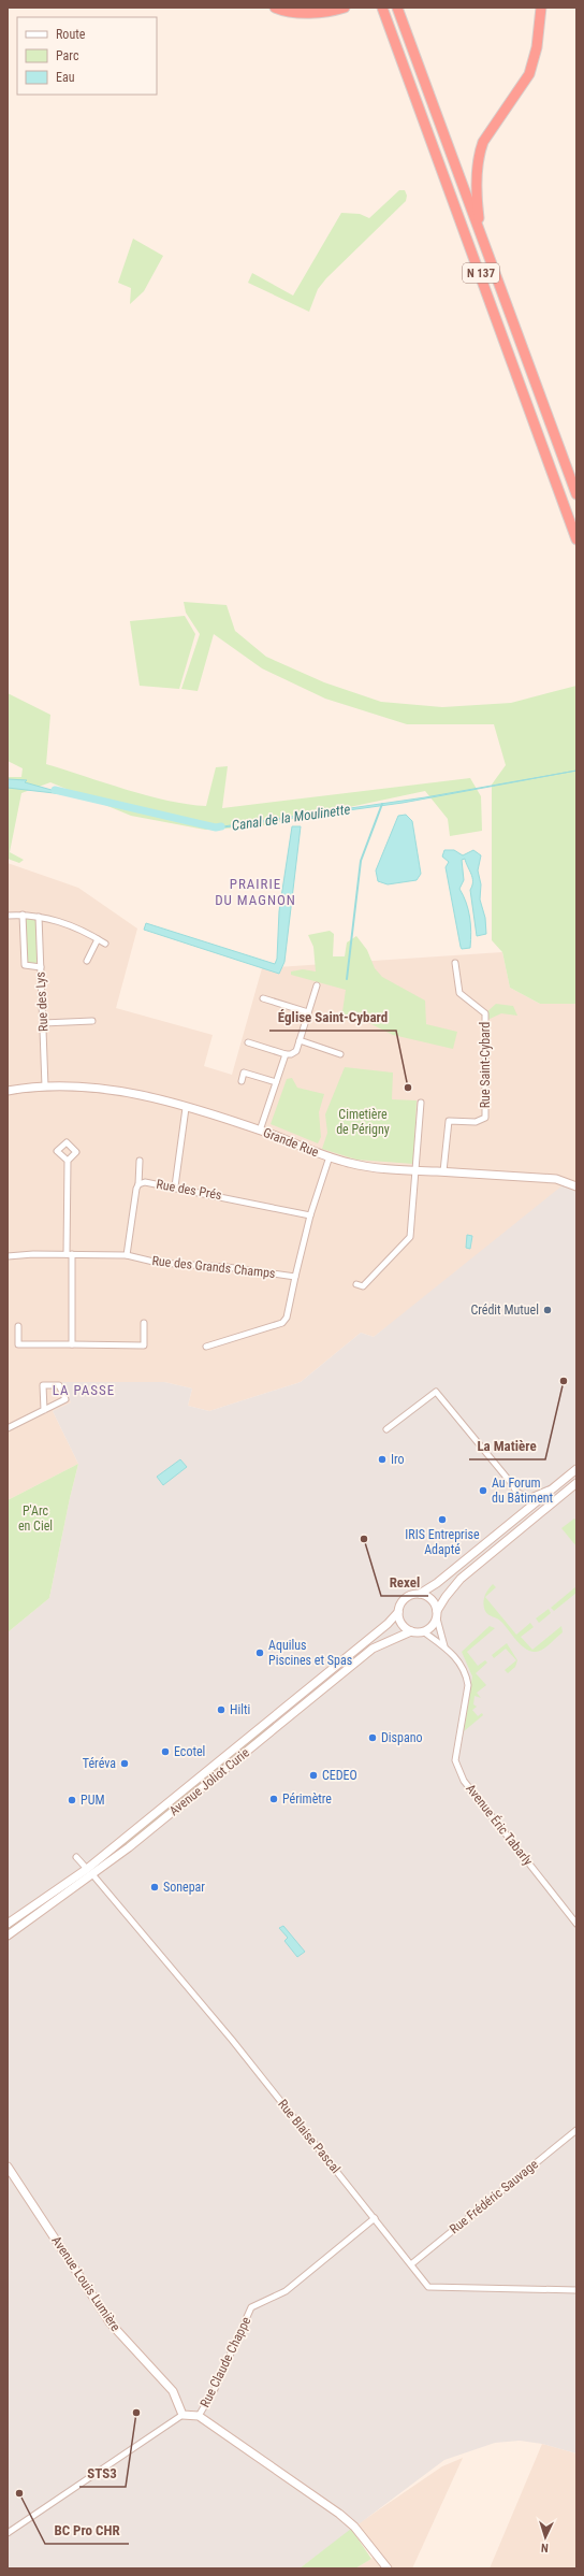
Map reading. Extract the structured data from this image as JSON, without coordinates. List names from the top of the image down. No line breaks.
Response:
{"streets":{"highway":["N 137"],"main road":["Grande Rue","Avenue Joliot Curie","Avenue Louis Lumière"],"street":["Rue des Lys","Rue Saint-Cybard","Rue des Prés","Rue des Grands Champs","Avenue Éric Tabarly","Rue Blaise Pascal","Rue Frédéric Sauvage","Rue Claude Chappe"]},"crossings":[["Rue des Lys","Grande Rue"],["Rue Saint-Cybard","Grande Rue"],["Rue des Prés","Rue des Grands Champs"],["Avenue Joliot Curie","Avenue Éric Tabarly"],["Avenue Joliot Curie","Rue Blaise Pascal"],["Rue Blaise Pascal","Rue Frédéric Sauvage"],["Rue Blaise Pascal","Rue Claude Chappe"]],"districts":["PRAIRIE DU MAGNON","LA PASSE"],"water":["Canal de la Moulinette"],"parks":["Cimetière de Périgny","P'Arc en Ciel"],"places":["Église Saint-Cybard","Crédit Mutuel","La Matière","Iro","Au Forum du Bâtiment","IRIS Entreprise Adapté","Rexel","Aquilus Piscines et Spas","Hilti","Dispano","Ecotel","Téréva","CEDEO","Périmètre","PUM","Sonepar","STS3","BC Pro CHR"],"legend":["Route","Parc","Eau"],"north":"bottom"}
